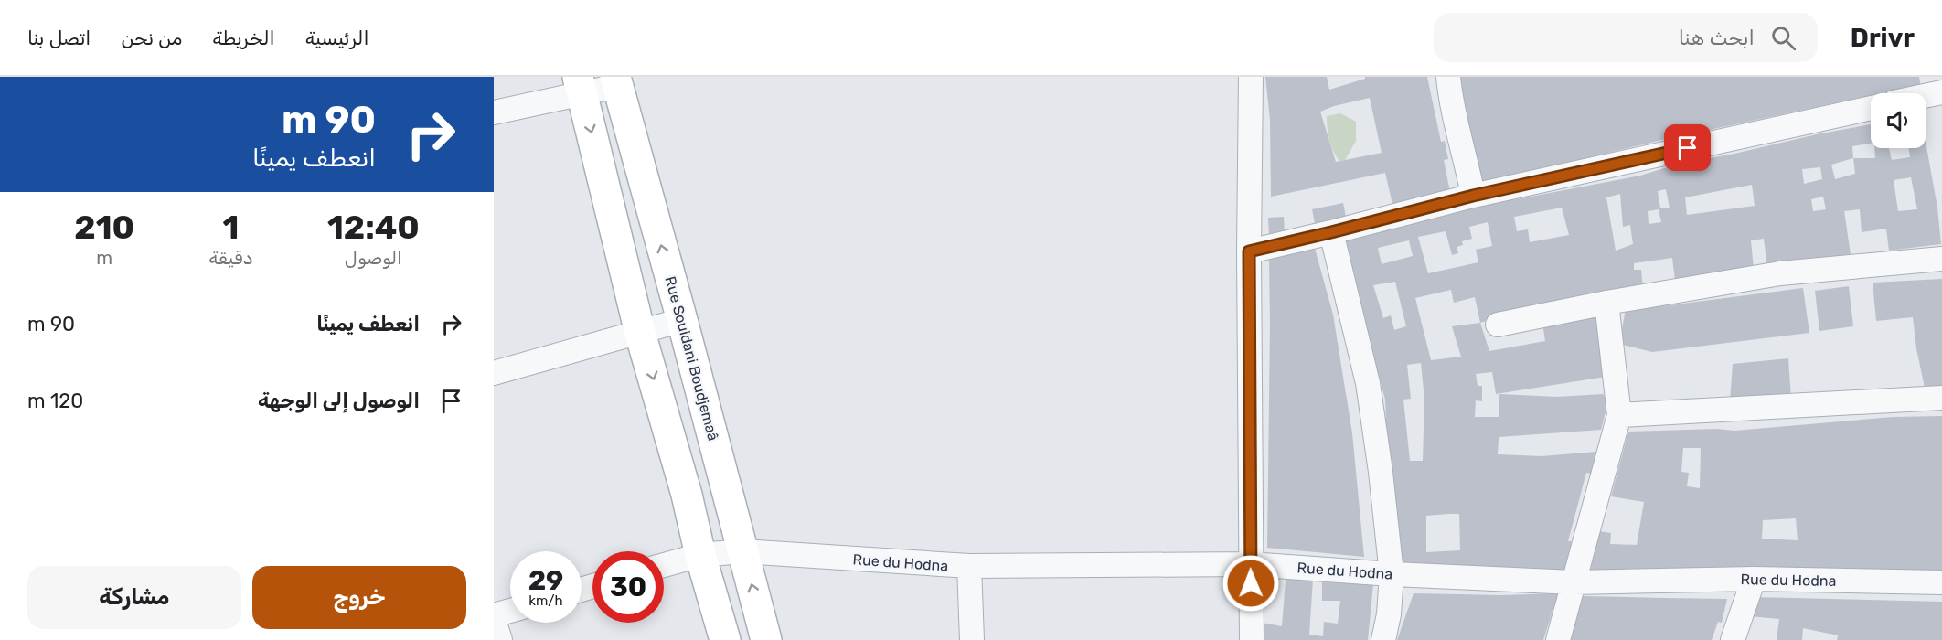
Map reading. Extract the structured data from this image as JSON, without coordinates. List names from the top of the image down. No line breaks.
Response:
{"streets":{"main road":["Rue Souidani Boudjemaâ"],"street":["Rue du Hodna"]},"crossings":[["Rue Souidani Boudjemaâ","Rue du Hodna"]],"page":{"header":"Drivr","search":"ابحث هنا","nav":["الرئيسية","الخريطة","من نحن","اتصل بنا"],"turn":["90 m","انعطف يمينًا"],"eta":["12:40","الوصول","1","دقيقة","210","m"],"list":[{"name":"انعطف يمينًا","value":"90 m"},{"name":"الوصول إلى الوجهة","value":"120 m"}],"speed":"29 km/h","limit":"30","buttons":["خروج","مشاركة"]}}
